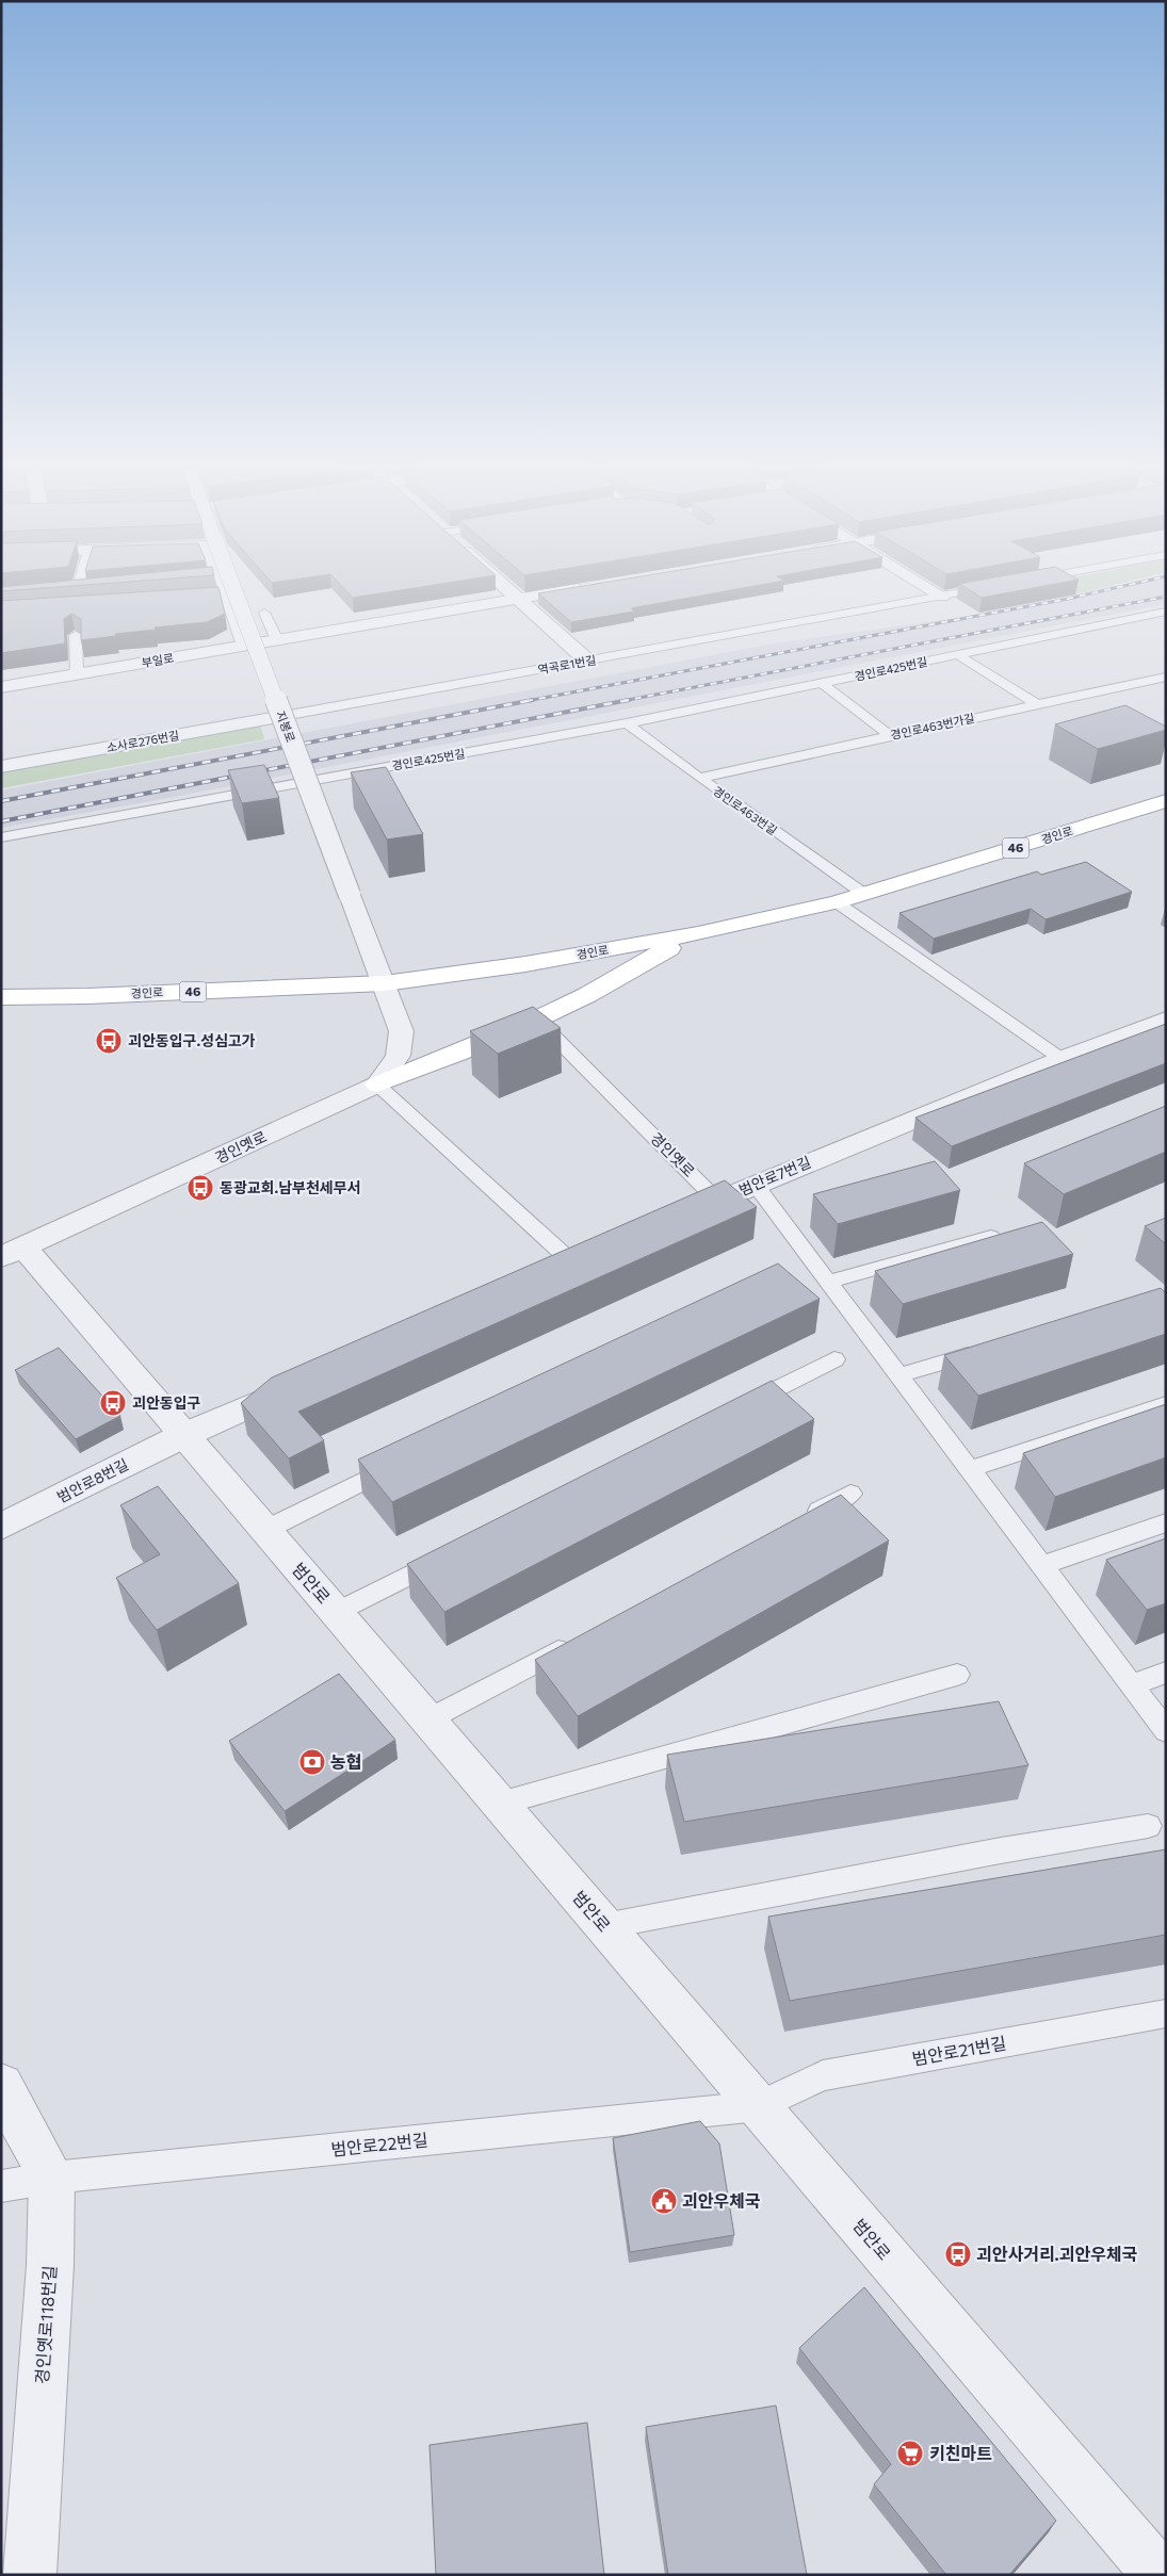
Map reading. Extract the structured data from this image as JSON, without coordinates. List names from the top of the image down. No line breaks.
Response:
{"streets":{"main road":["경인로","46"],"street":["부일로","지봉로","소사로276번길","경인옛로","범안로7번길","범안로8번길","범안로","경인옛로118번길"],"lane":["역곡로1번길","경인로425번길","경인로463번가길","경인로463번길","범안로21번길","범안로22번길"]},"crossings":[["역곡로1번길","소사로276번길"],["경인로425번길","경인로463번가길"],["경인로425번길","경인로463번길"],["지봉로","경인로"],["지봉로","경인옛로"],["경인로463번가길","경인로463번길"],["경인로463번길","경인로"],["경인로","경인옛로"],["경인옛로","범안로7번길"],["경인옛로","범안로"],["범안로8번길","범안로"],["범안로","범안로21번길"],["범안로","범안로22번길"],["범안로21번길","범안로22번길"],["범안로22번길","경인옛로118번길"]],"places":{"bus stop":["괴안동입구.성심고가","동광교회.남부천세무서","괴안동입구","괴안사거리.괴안우체국"],"bank":["농협"],"public building":["괴안우체국"],"supermarket":["키친마트"]}}
